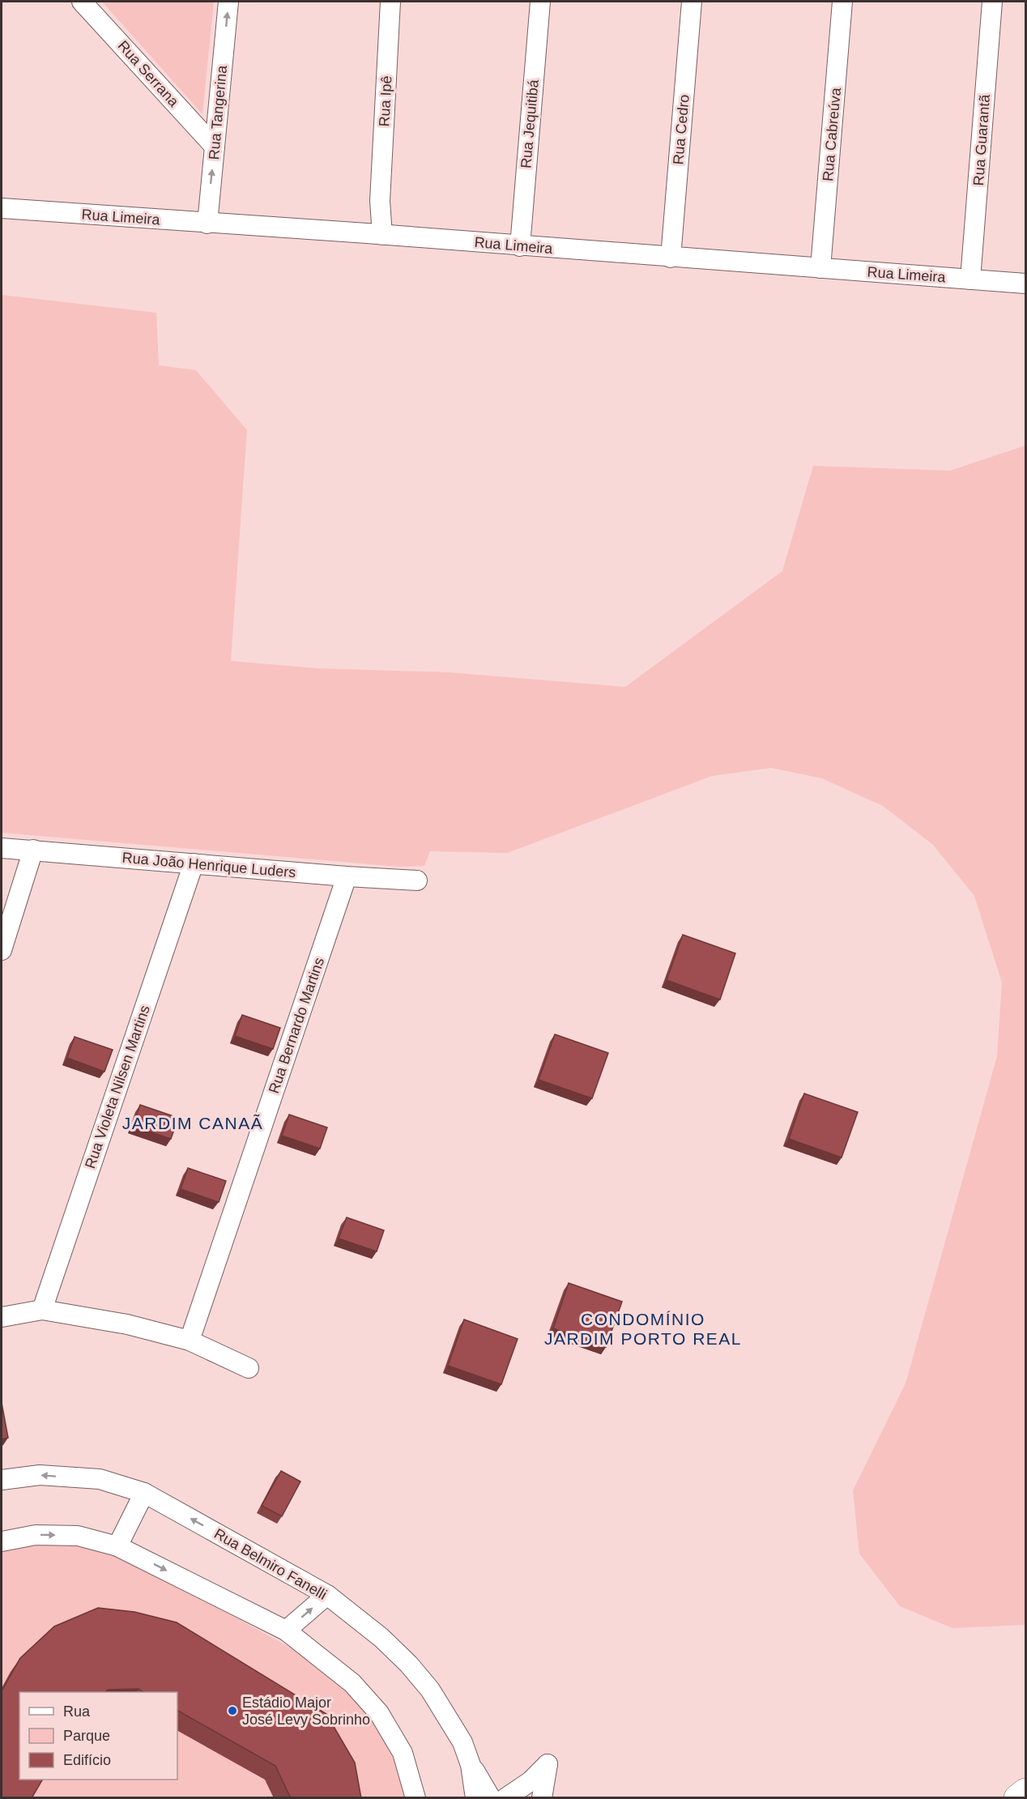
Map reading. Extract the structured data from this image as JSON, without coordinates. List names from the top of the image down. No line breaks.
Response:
{"streets":{"street":["Rua Serrana","Rua Ipê","Rua Tangerina","Rua Jequitibá","Rua Cedro","Rua Cabreúva","Rua Guarantã","Rua Limeira","Rua João Henrique Luders","Rua Bernardo Martins","Rua Violeta Nilsen Martins","Rua Belmiro Fanelli"]},"crossings":[["Rua Serrana","Rua Tangerina"],["Rua Ipê","Rua Limeira"],["Rua Tangerina","Rua Limeira"],["Rua Jequitibá","Rua Limeira"],["Rua Cedro","Rua Limeira"],["Rua Cabreúva","Rua Limeira"],["Rua Guarantã","Rua Limeira"],["Rua João Henrique Luders","Rua Bernardo Martins"],["Rua João Henrique Luders","Rua Violeta Nilsen Martins"]],"one_way":["Rua Tangerina"],"districts":["JARDIM CANAÃ","CONDOMÍNIO JARDIM PORTO REAL"],"places":["Estádio Major José Levy Sobrinho"],"legend":["Rua","Parque","Edifício"]}
